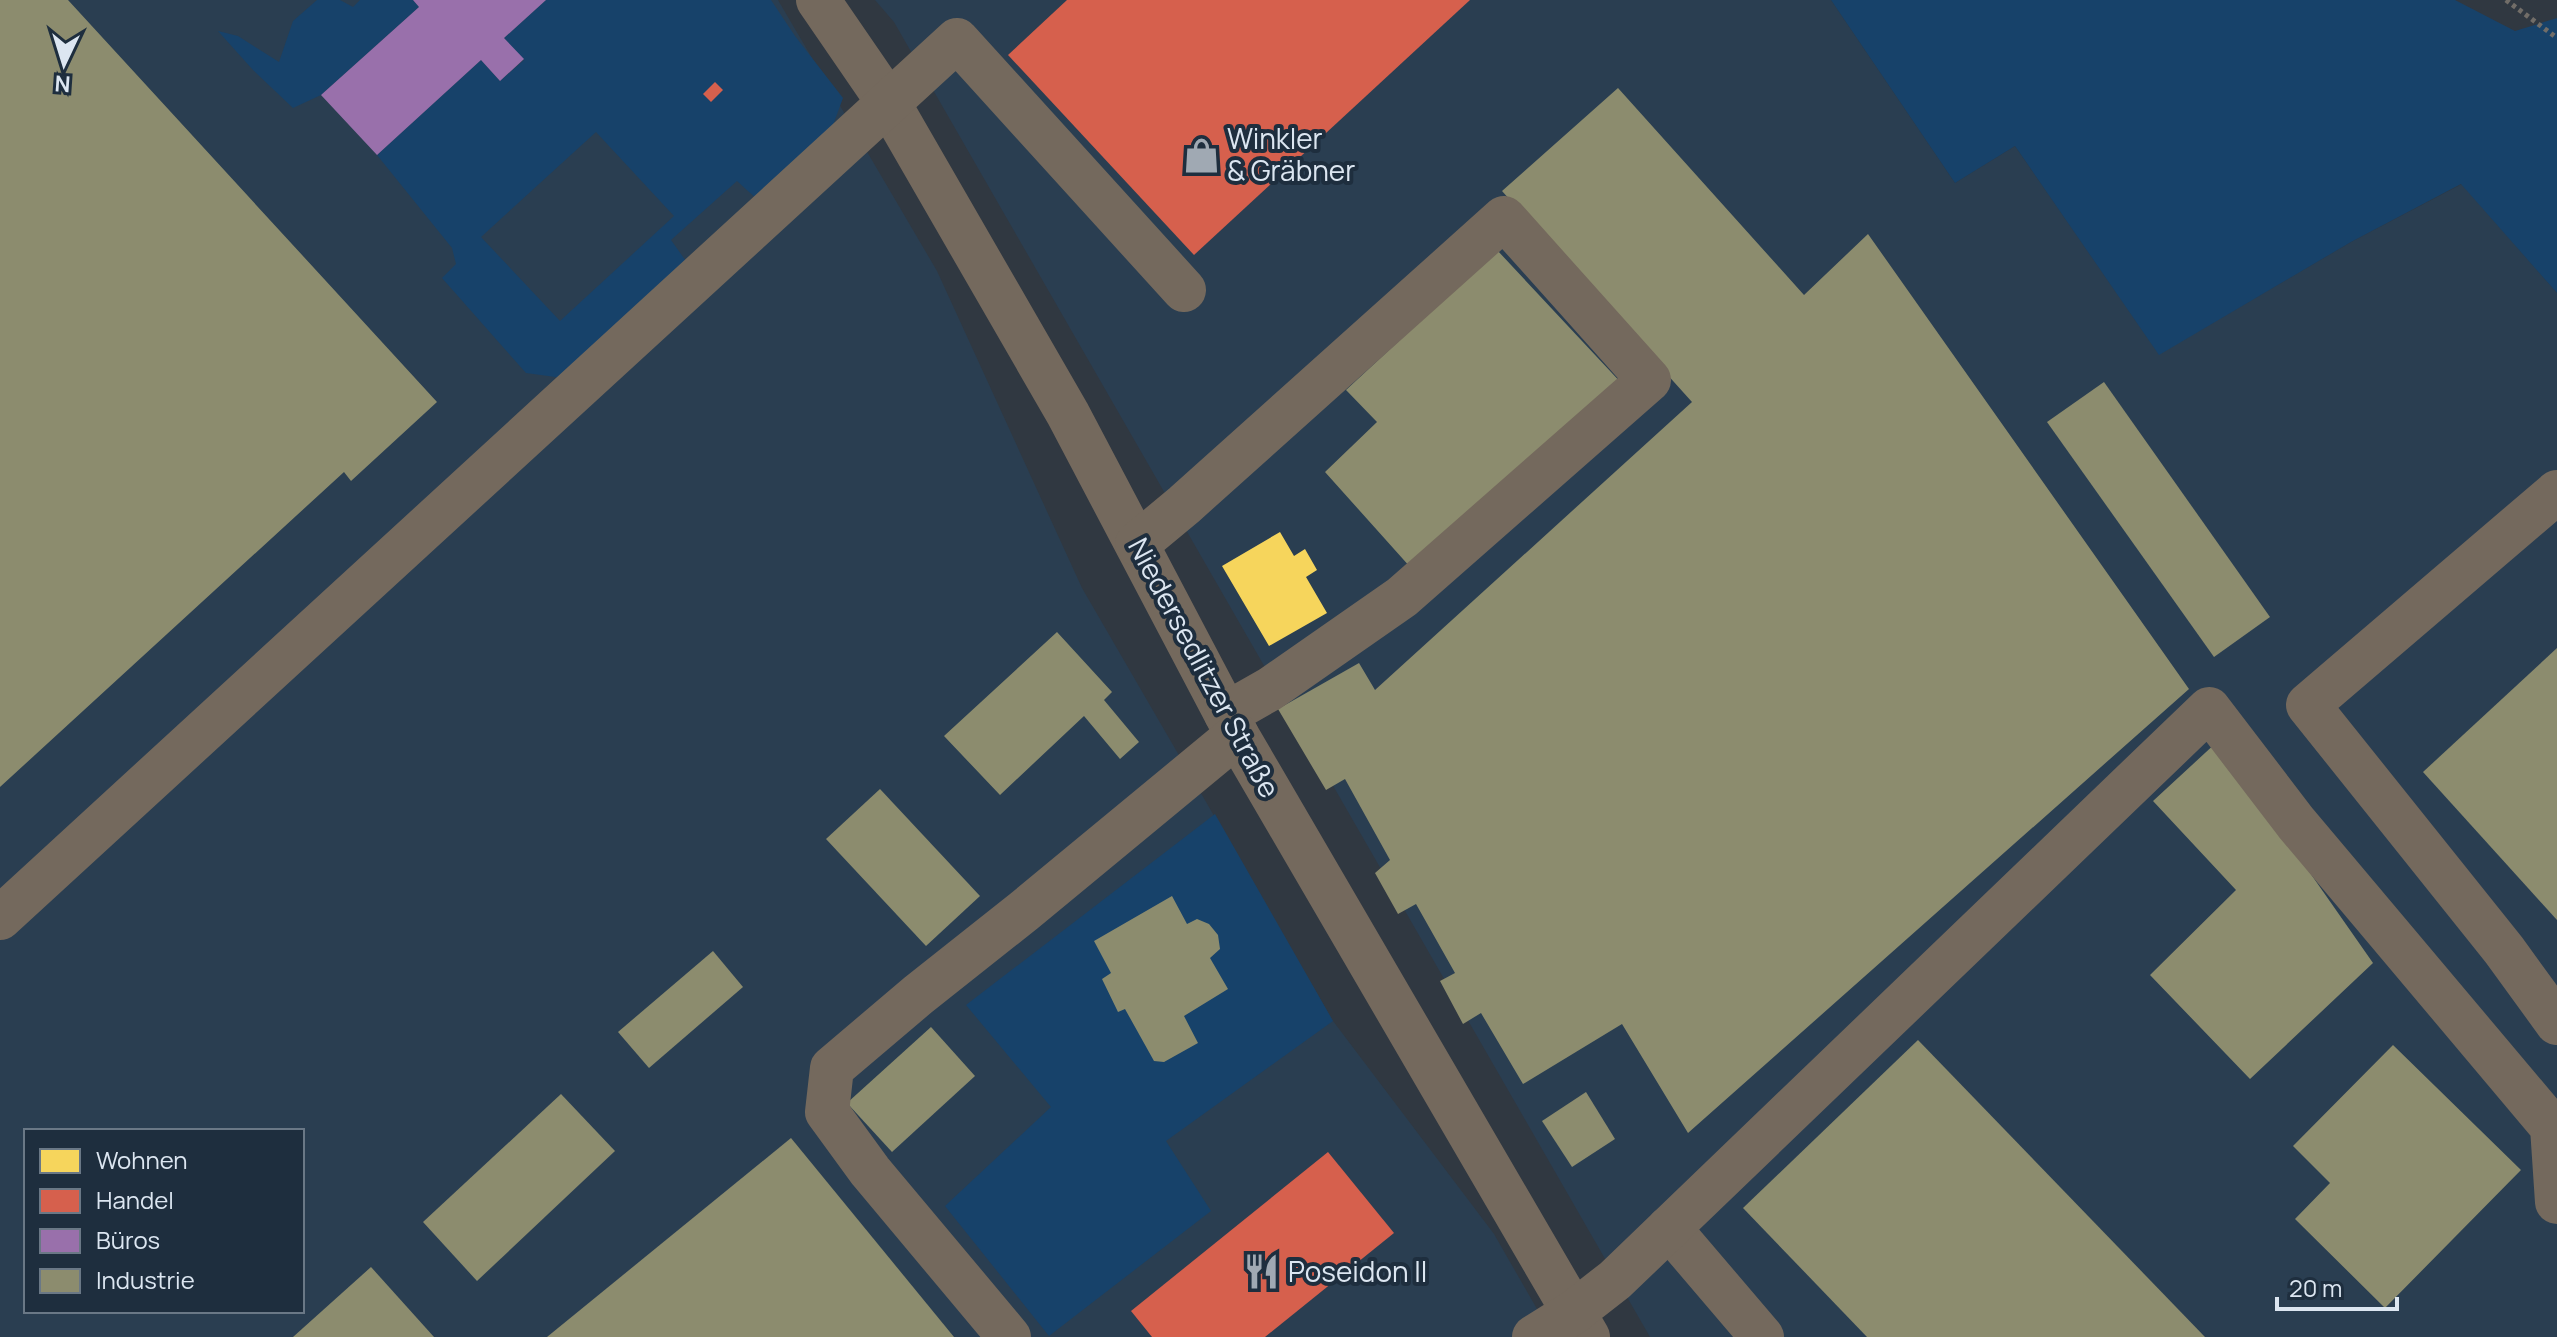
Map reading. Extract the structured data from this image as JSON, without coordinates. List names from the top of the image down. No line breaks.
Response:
{"streets":{"street":["Niedersedlitzer Straße"]},"places":{"shop":["Winkler & Gräbner"],"restaurant":["Poseidon II"]},"legend":["Wohnen","Handel","Büros","Industrie"],"scale_bar":"20 m","north":"bottom"}
